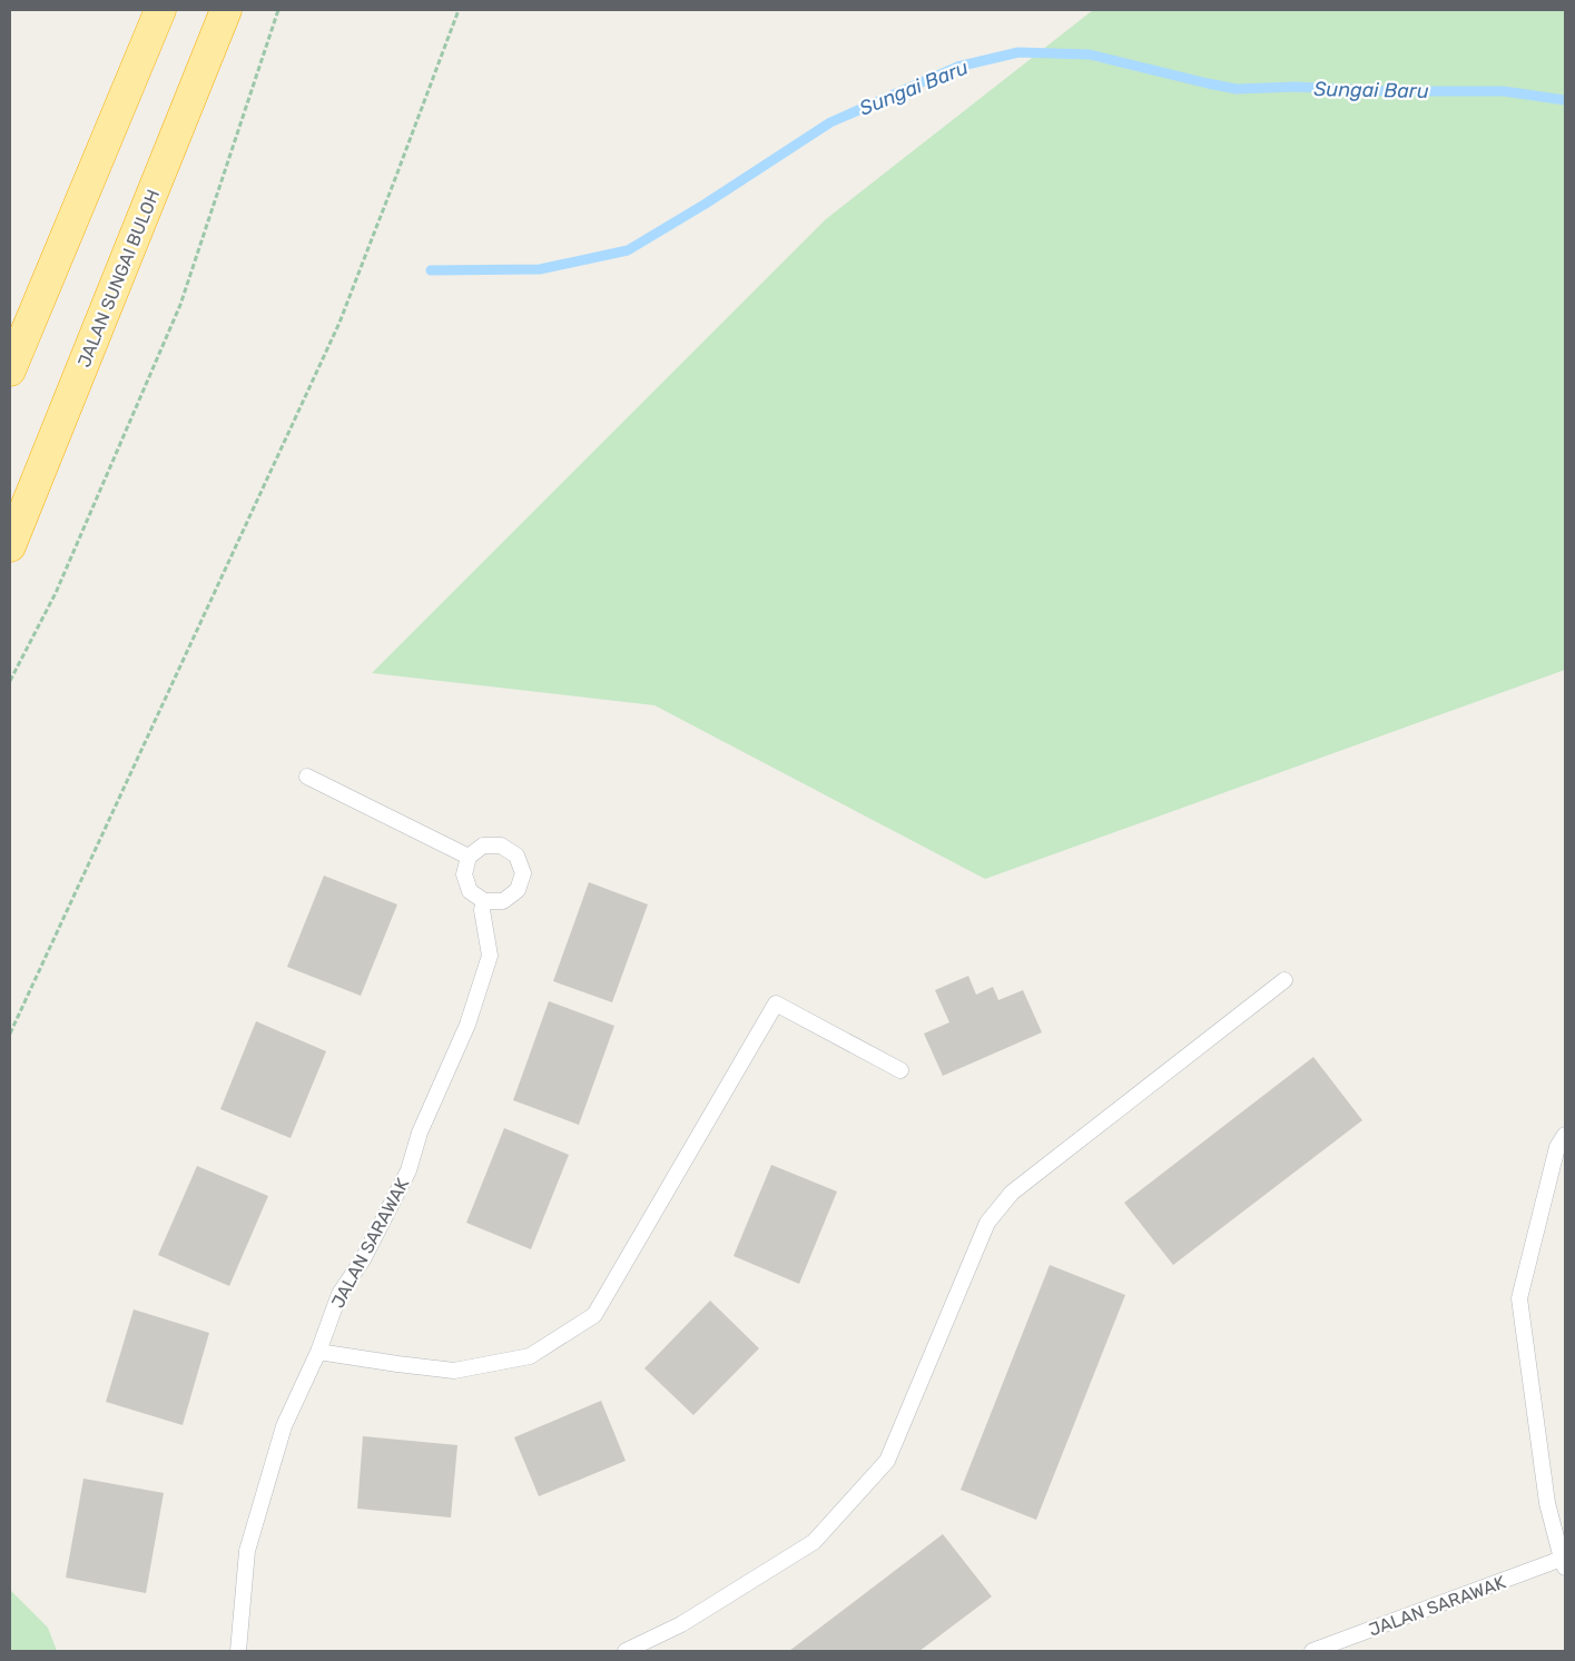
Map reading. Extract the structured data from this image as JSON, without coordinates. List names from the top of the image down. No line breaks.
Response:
{"streets":{"highway":["JALAN SUNGAI BULOH"],"lane":["JALAN SARAWAK"]},"water":["Sungai Baru"]}
